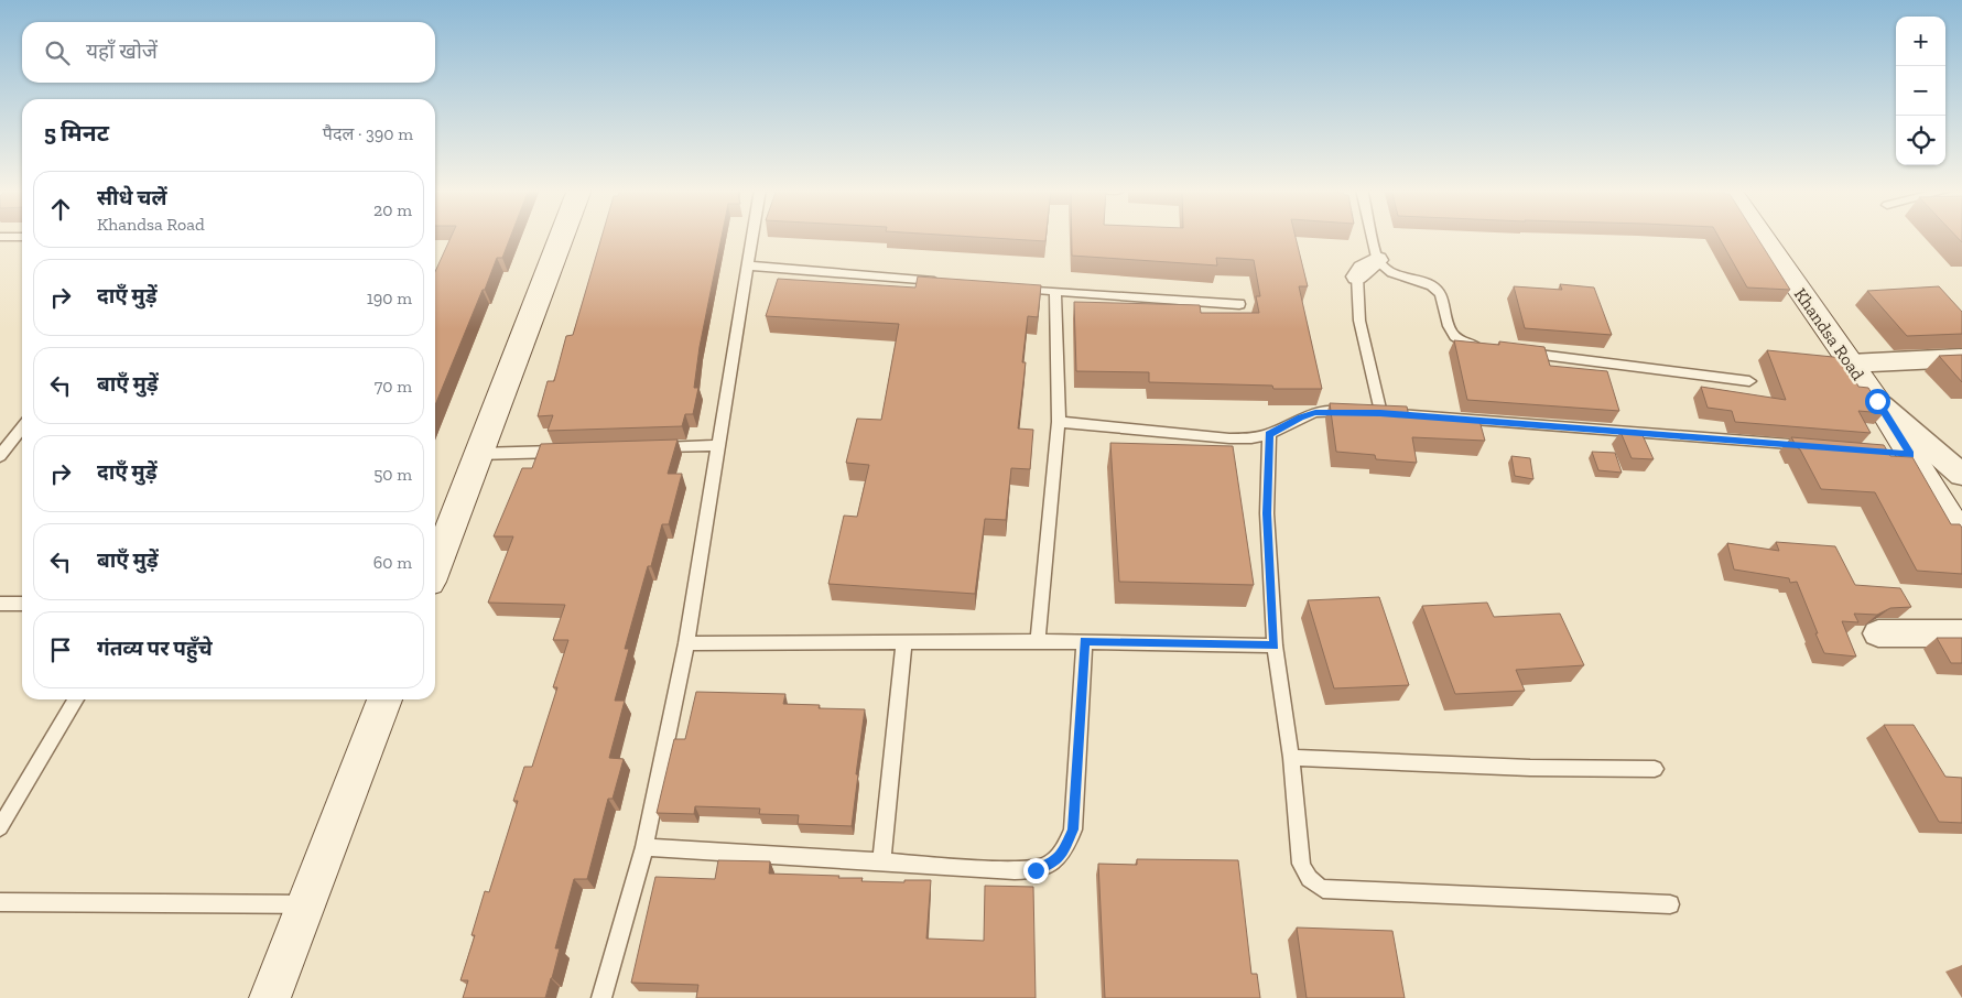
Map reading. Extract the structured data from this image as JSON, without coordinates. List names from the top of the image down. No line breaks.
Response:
{"streets":{"street":["Khandsa Road"]},"page":{"map_buttons":["+","−"],"search":"यहाँ खोजें","heading":["5 मिनट","पैदल · 390 m"],"list":[["सीधे चलें","Khandsa Road","20 m"],["दाएँ मुड़ें","190 m"],["बाएँ मुड़ें","70 m"],["दाएँ मुड़ें","50 m"],["बाएँ मुड़ें","60 m"],"गंतव्य पर पहुँचे"]}}
